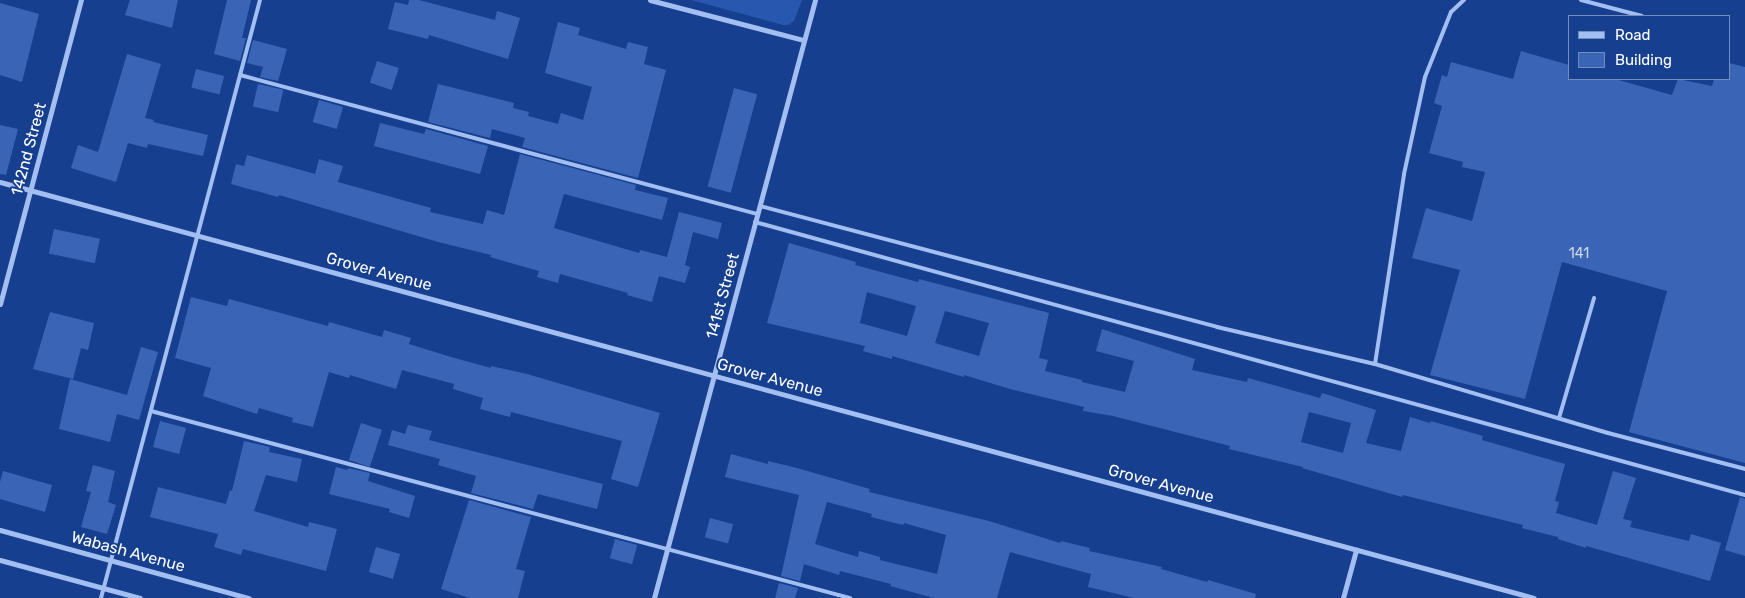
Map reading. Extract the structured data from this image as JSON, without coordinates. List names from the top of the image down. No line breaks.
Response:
{"streets":{"street":["142nd Street","Grover Avenue","141st Street","Wabash Avenue"]},"crossings":[["142nd Street","Grover Avenue"],["Grover Avenue","141st Street"]],"house_numbers":["141"],"legend":["Road","Building"]}
